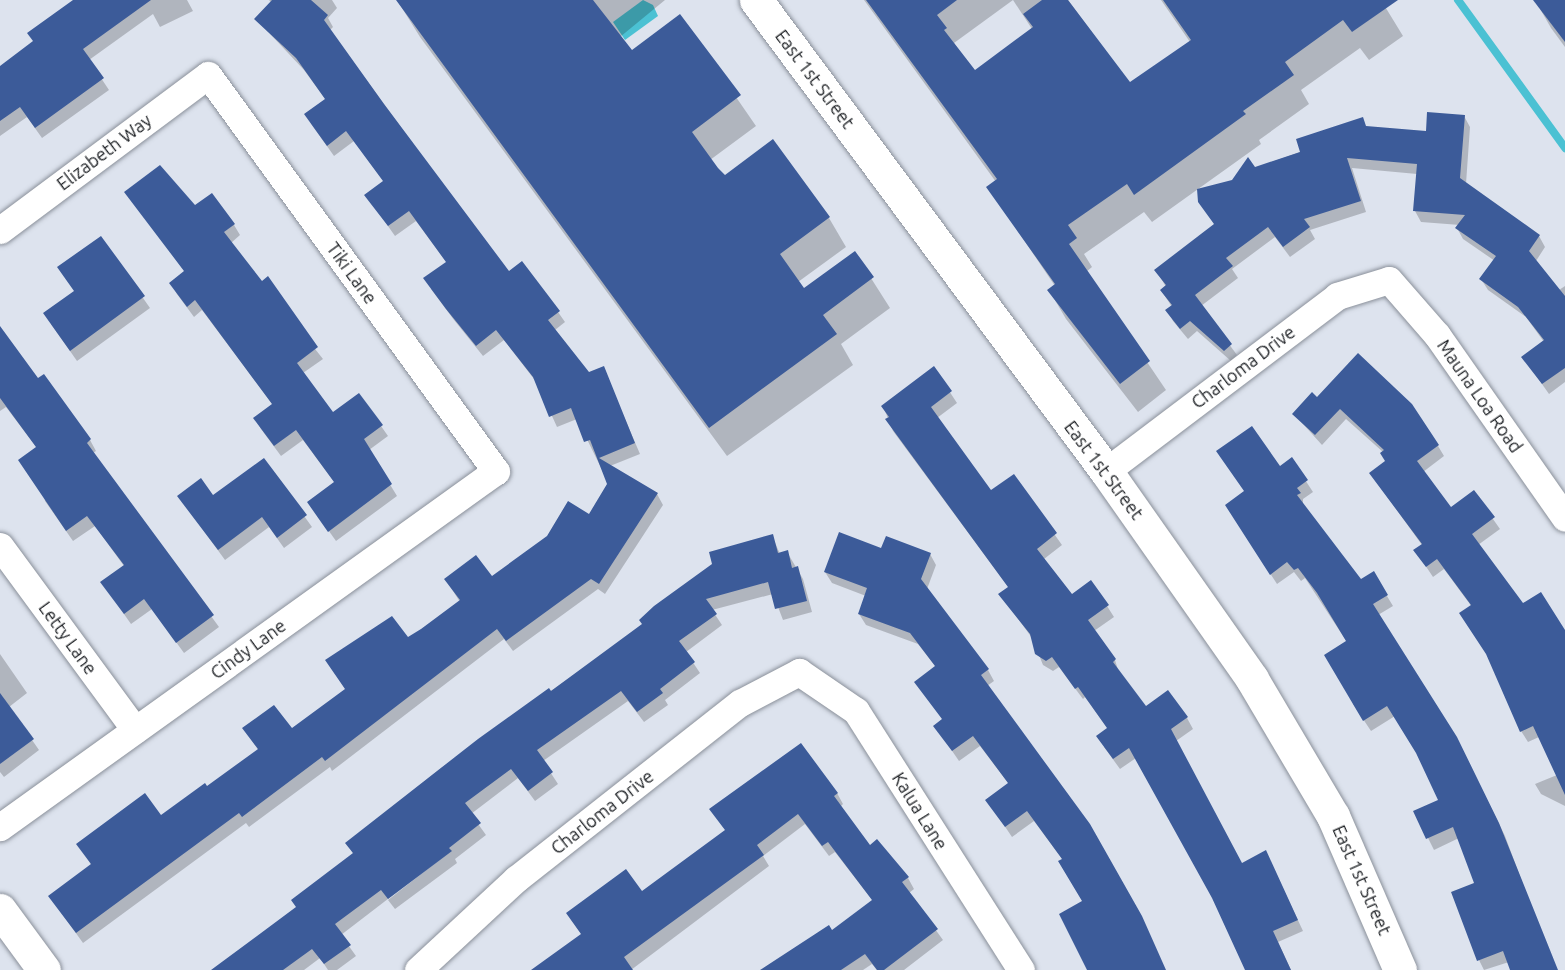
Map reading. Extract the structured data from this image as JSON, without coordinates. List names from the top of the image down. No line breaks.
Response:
{"streets":{"main road":["East 1st Street"],"street":["Elizabeth Way","Tiki Lane","Charloma Drive","Mauna Loa Road","Letty Lane","Cindy Lane","Kalua Lane"]},"crossings":[["East 1st Street","Charloma Drive"],["Elizabeth Way","Tiki Lane"],["Tiki Lane","Cindy Lane"],["Charloma Drive","Mauna Loa Road"],["Charloma Drive","Kalua Lane"],["Letty Lane","Cindy Lane"]]}
